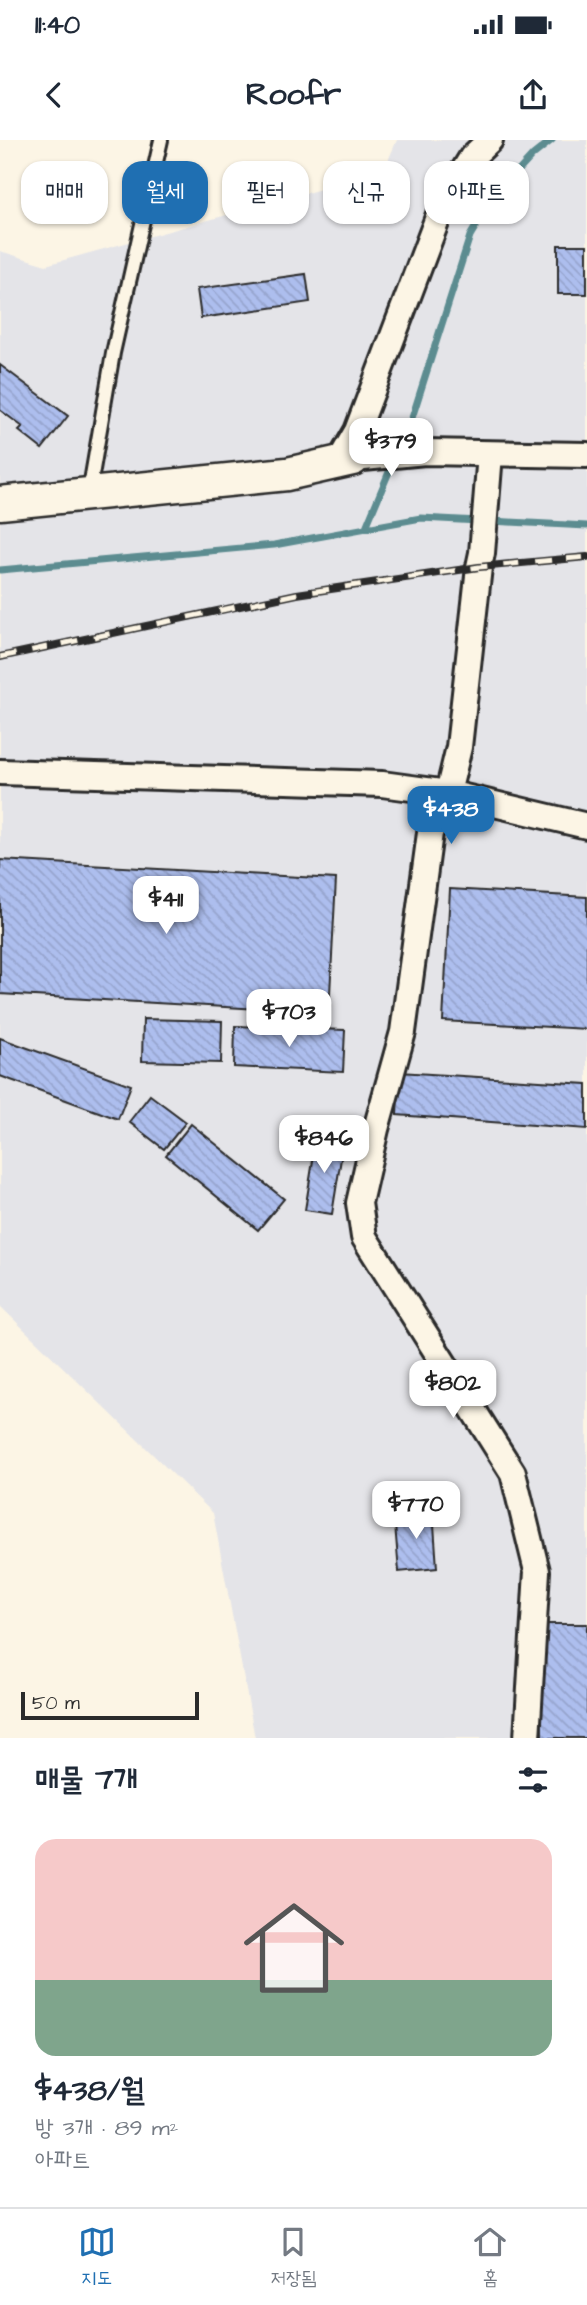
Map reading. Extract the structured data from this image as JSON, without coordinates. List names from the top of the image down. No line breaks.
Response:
{"scale_bar":"50 m","page":{"status":"11:40","header":"Roofr","chip":["매매","월세","필터","신규","아파트"],"price":["$379","$438","$411","$703","$846","$802","$770"],"scale":"50 m","heading":"매물 7개","list":[{"name":"$438/월","note":"방 3개 · 89 m² · 아파트"}],"tabs":["지도","저장됨","홈"]}}
